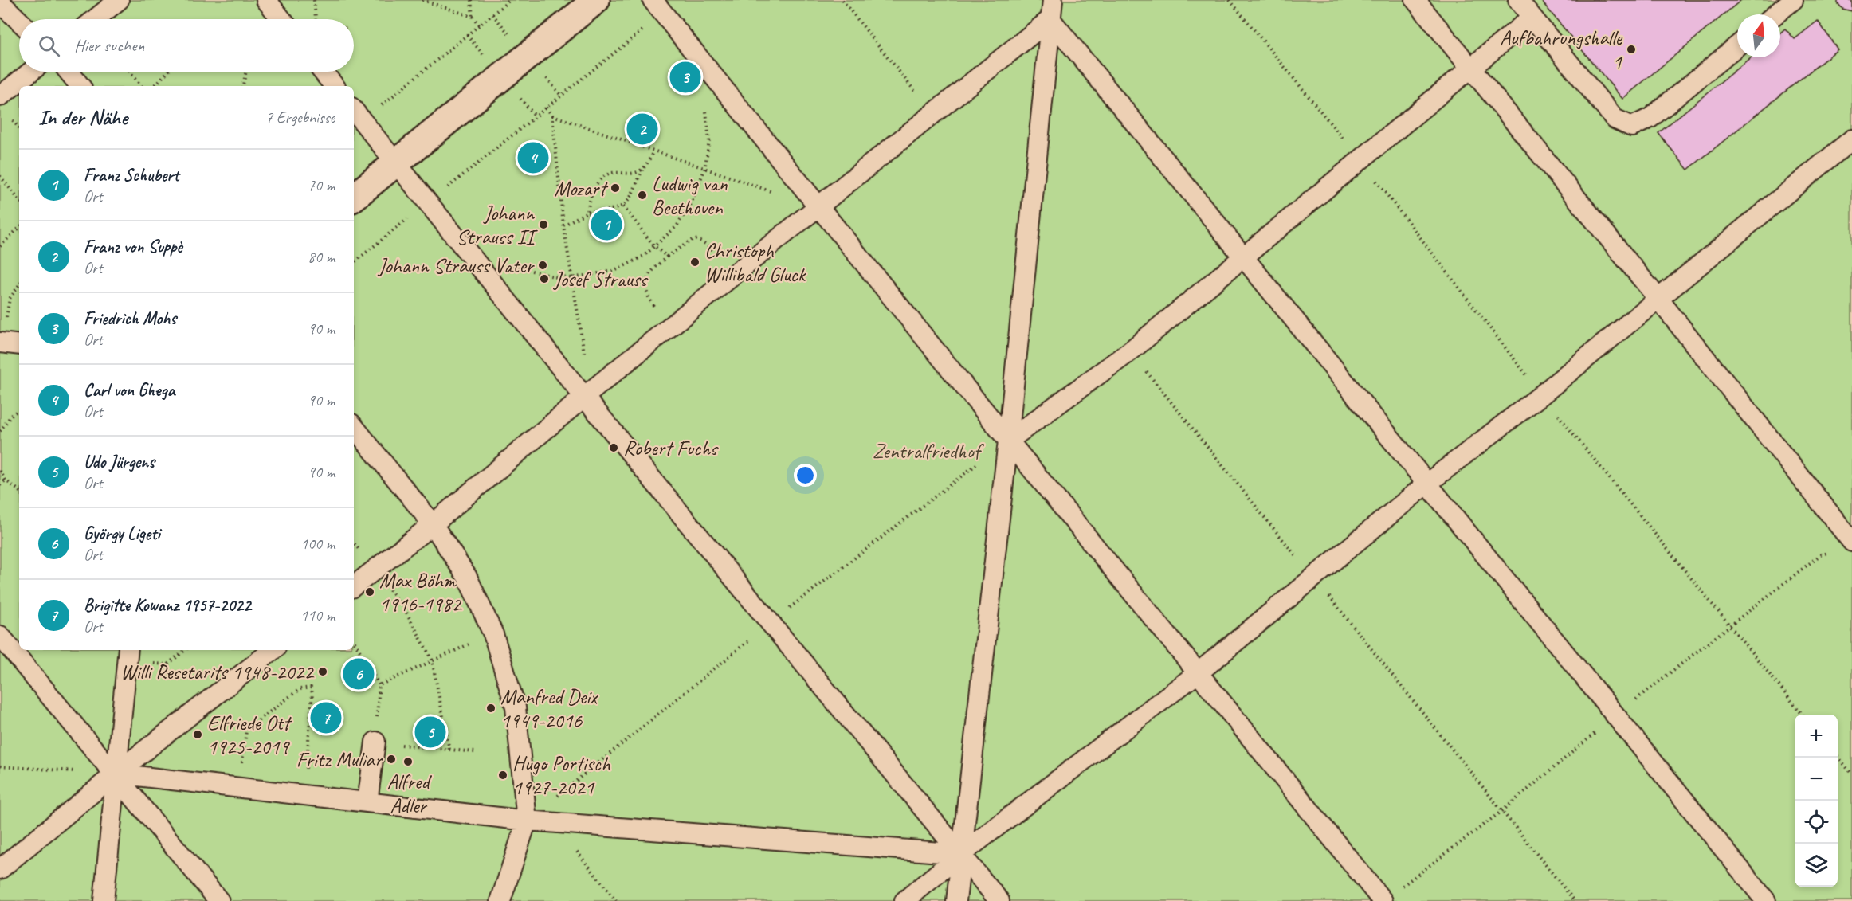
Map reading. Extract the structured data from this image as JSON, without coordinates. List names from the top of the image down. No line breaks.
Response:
{"parks":["Zentralfriedhof"],"places":["Aufbahrungshalle 1","Mozart","Ludwig van Beethoven","Johann Strauss II","Christoph Willibald Gluck","Johann Strauss Vater","Josef Strauss","Robert Fuchs","Max Böhm 1916-1982","Willi Resetarits 1948-2022","Manfred Deix 1949-2016","Elfriede Ott 1925-2019","Fritz Muliar","Alfred Adler","Hugo Portisch 1927-2021"],"north":"top","page":{"search":"Hier suchen","pins":["3","2","4","1","6","7","5"],"heading":["In der Nähe","7 Ergebnisse"],"list":[{"mark":"1","name":"Franz Schubert","note":"Ort","value":"70 m"},{"mark":"2","name":"Franz von Suppè","note":"Ort","value":"80 m"},{"mark":"3","name":"Friedrich Mohs","note":"Ort","value":"90 m"},{"mark":"4","name":"Carl von Ghega","note":"Ort","value":"90 m"},{"mark":"5","name":"Udo Jürgens","note":"Ort","value":"90 m"},{"mark":"6","name":"György Ligeti","note":"Ort","value":"100 m"},{"mark":"7","name":"Brigitte Kowanz 1957-2022","note":"Ort","value":"110 m"}],"map_buttons":["+","−"]}}
